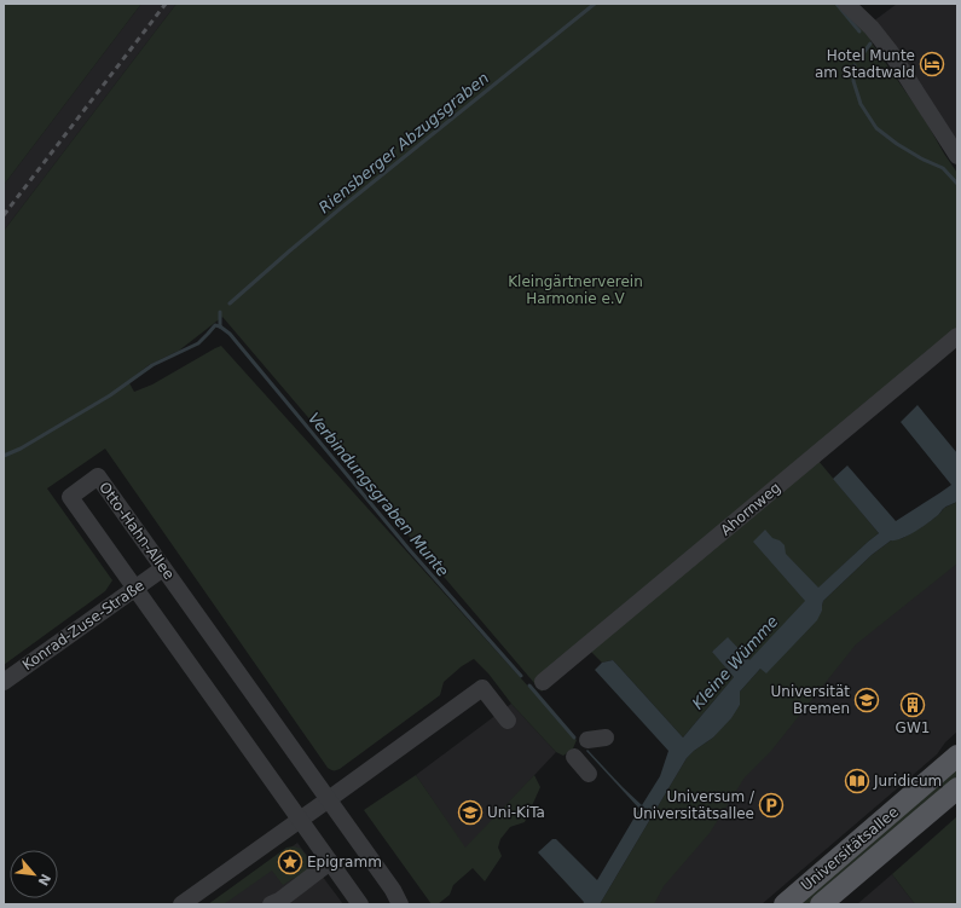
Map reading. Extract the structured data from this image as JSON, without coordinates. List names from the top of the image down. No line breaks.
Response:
{"streets":{"main road":["Universitätsallee"],"street":["Ahornweg","Otto-Hahn-Allee","Konrad-Zuse-Straße"]},"crossings":[["Otto-Hahn-Allee","Konrad-Zuse-Straße"]],"water":["Riensberger Abzugsgraben","Verbindungsgraben Munte","Kleine Wümme"],"parks":["Kleingärtnerverein Harmonie e.V"],"places":{"hotel":["Hotel Munte am Stadtwald"],"school or university":["Universität Bremen","Uni-KiTa"],"building":["GW1"],"library":["Juridicum"],"parking":["Universum / Universitätsallee"],"place":["Epigramm"]},"north":"bottom right"}
